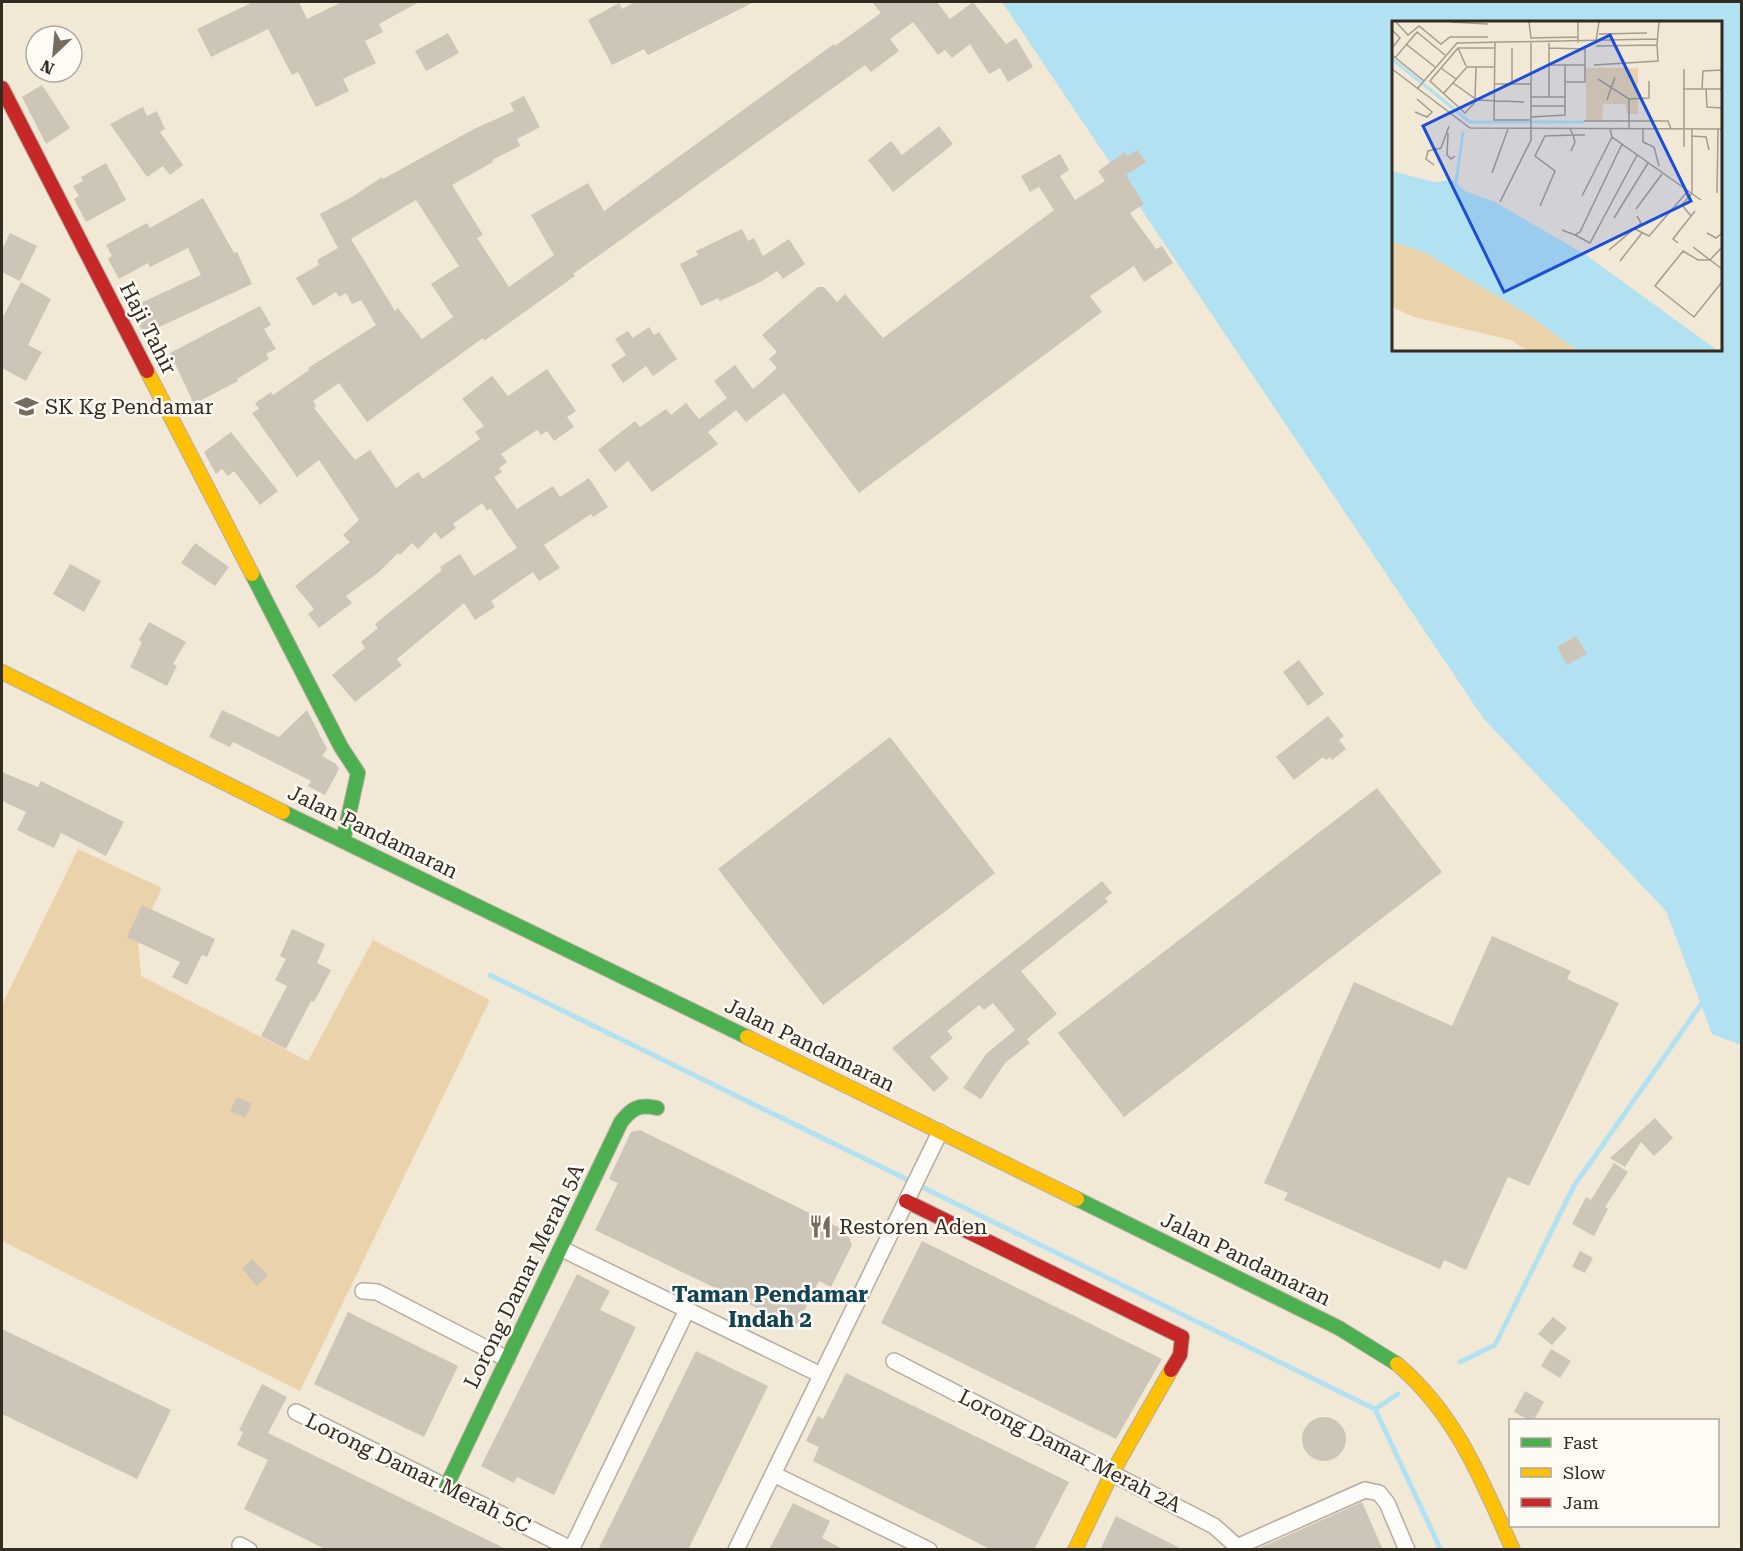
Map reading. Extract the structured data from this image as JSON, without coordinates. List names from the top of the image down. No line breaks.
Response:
{"streets":{"street":["Haji Tahir","Jalan Pandamaran","Lorong Damar Merah 5A","Lorong Damar Merah 2A","Lorong Damar Merah 5C"]},"crossings":[["Haji Tahir","Jalan Pandamaran"],["Lorong Damar Merah 5A","Lorong Damar Merah 5C"]],"districts":["Taman Pendamar Indah 2"],"places":{"school or university":["SK Kg Pendamar"],"restaurant":["Restoren Aden"]},"legend":["Fast","Slow","Jam"],"north":"bottom left"}
